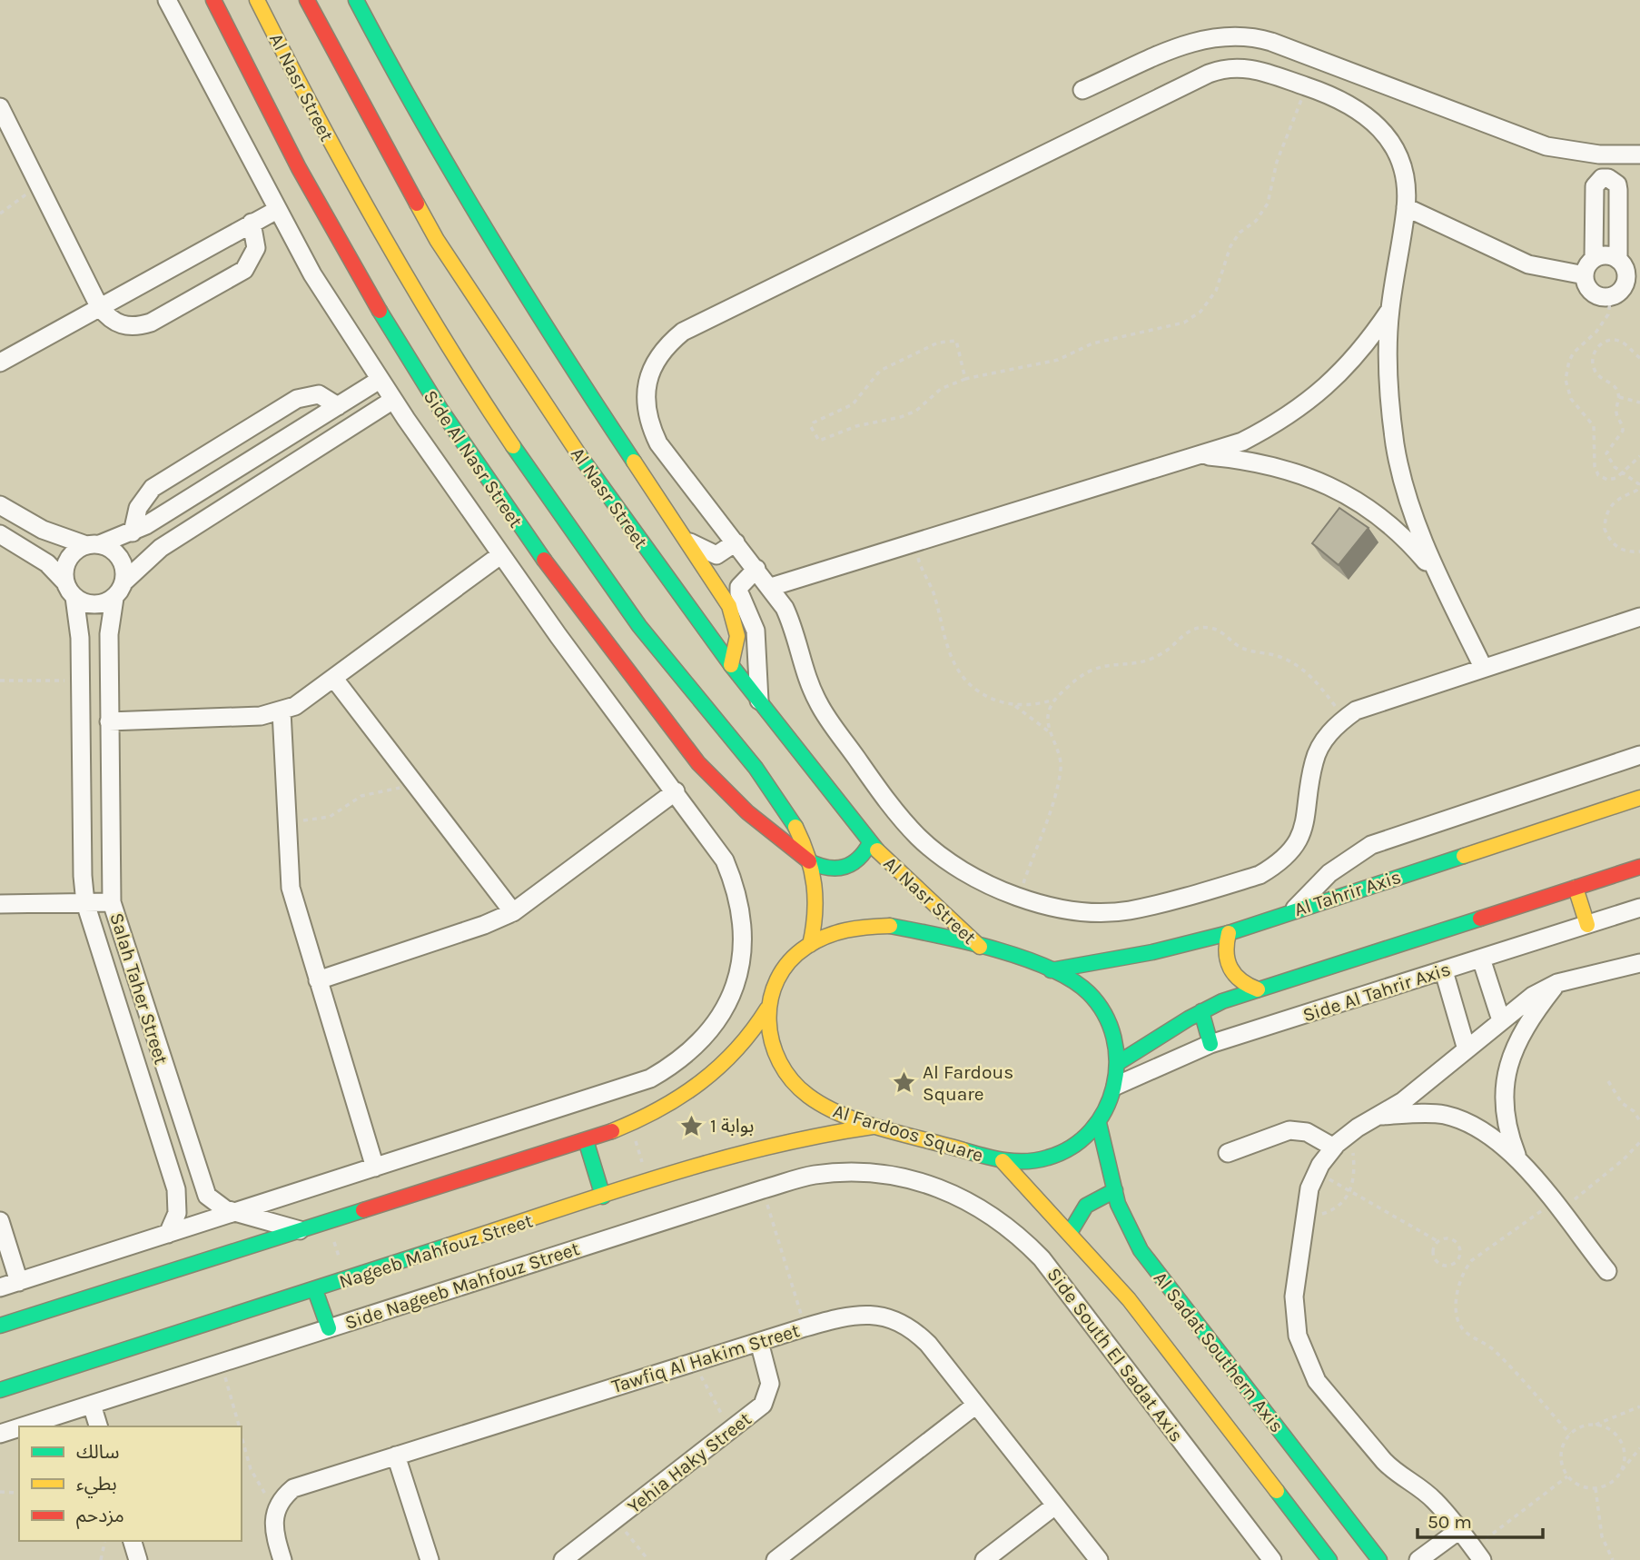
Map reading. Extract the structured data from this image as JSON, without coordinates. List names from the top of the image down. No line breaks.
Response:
{"streets":{"main road":["Al Nasr Street","Side Al Nasr Street","Al Tahrir Axis","Al Fardoos Square","Nageeb Mahfouz Street","Al Sadat Southern Axis"],"street":["Salah Taher Street","Side Al Tahrir Axis","Side Nageeb Mahfouz Street","Side South El Sadat Axis","Tawfiq Al Hakim Street","Yehia Haky Street"]},"crossings":[["Al Nasr Street","Side Al Nasr Street"],["Al Nasr Street","Al Fardoos Square"],["Al Tahrir Axis","Al Fardoos Square"],["Side Al Tahrir Axis","Al Fardoos Square"],["Al Fardoos Square","Nageeb Mahfouz Street"],["Al Fardoos Square","Al Sadat Southern Axis"],["Side Nageeb Mahfouz Street","Side South El Sadat Axis"],["Tawfiq Al Hakim Street","Yehia Haky Street"]],"places":{"place":["Al Fardous Square","بوابة 1"]},"legend":["سالك","بطيء","مزدحم"],"scale_bar":"50 m"}
